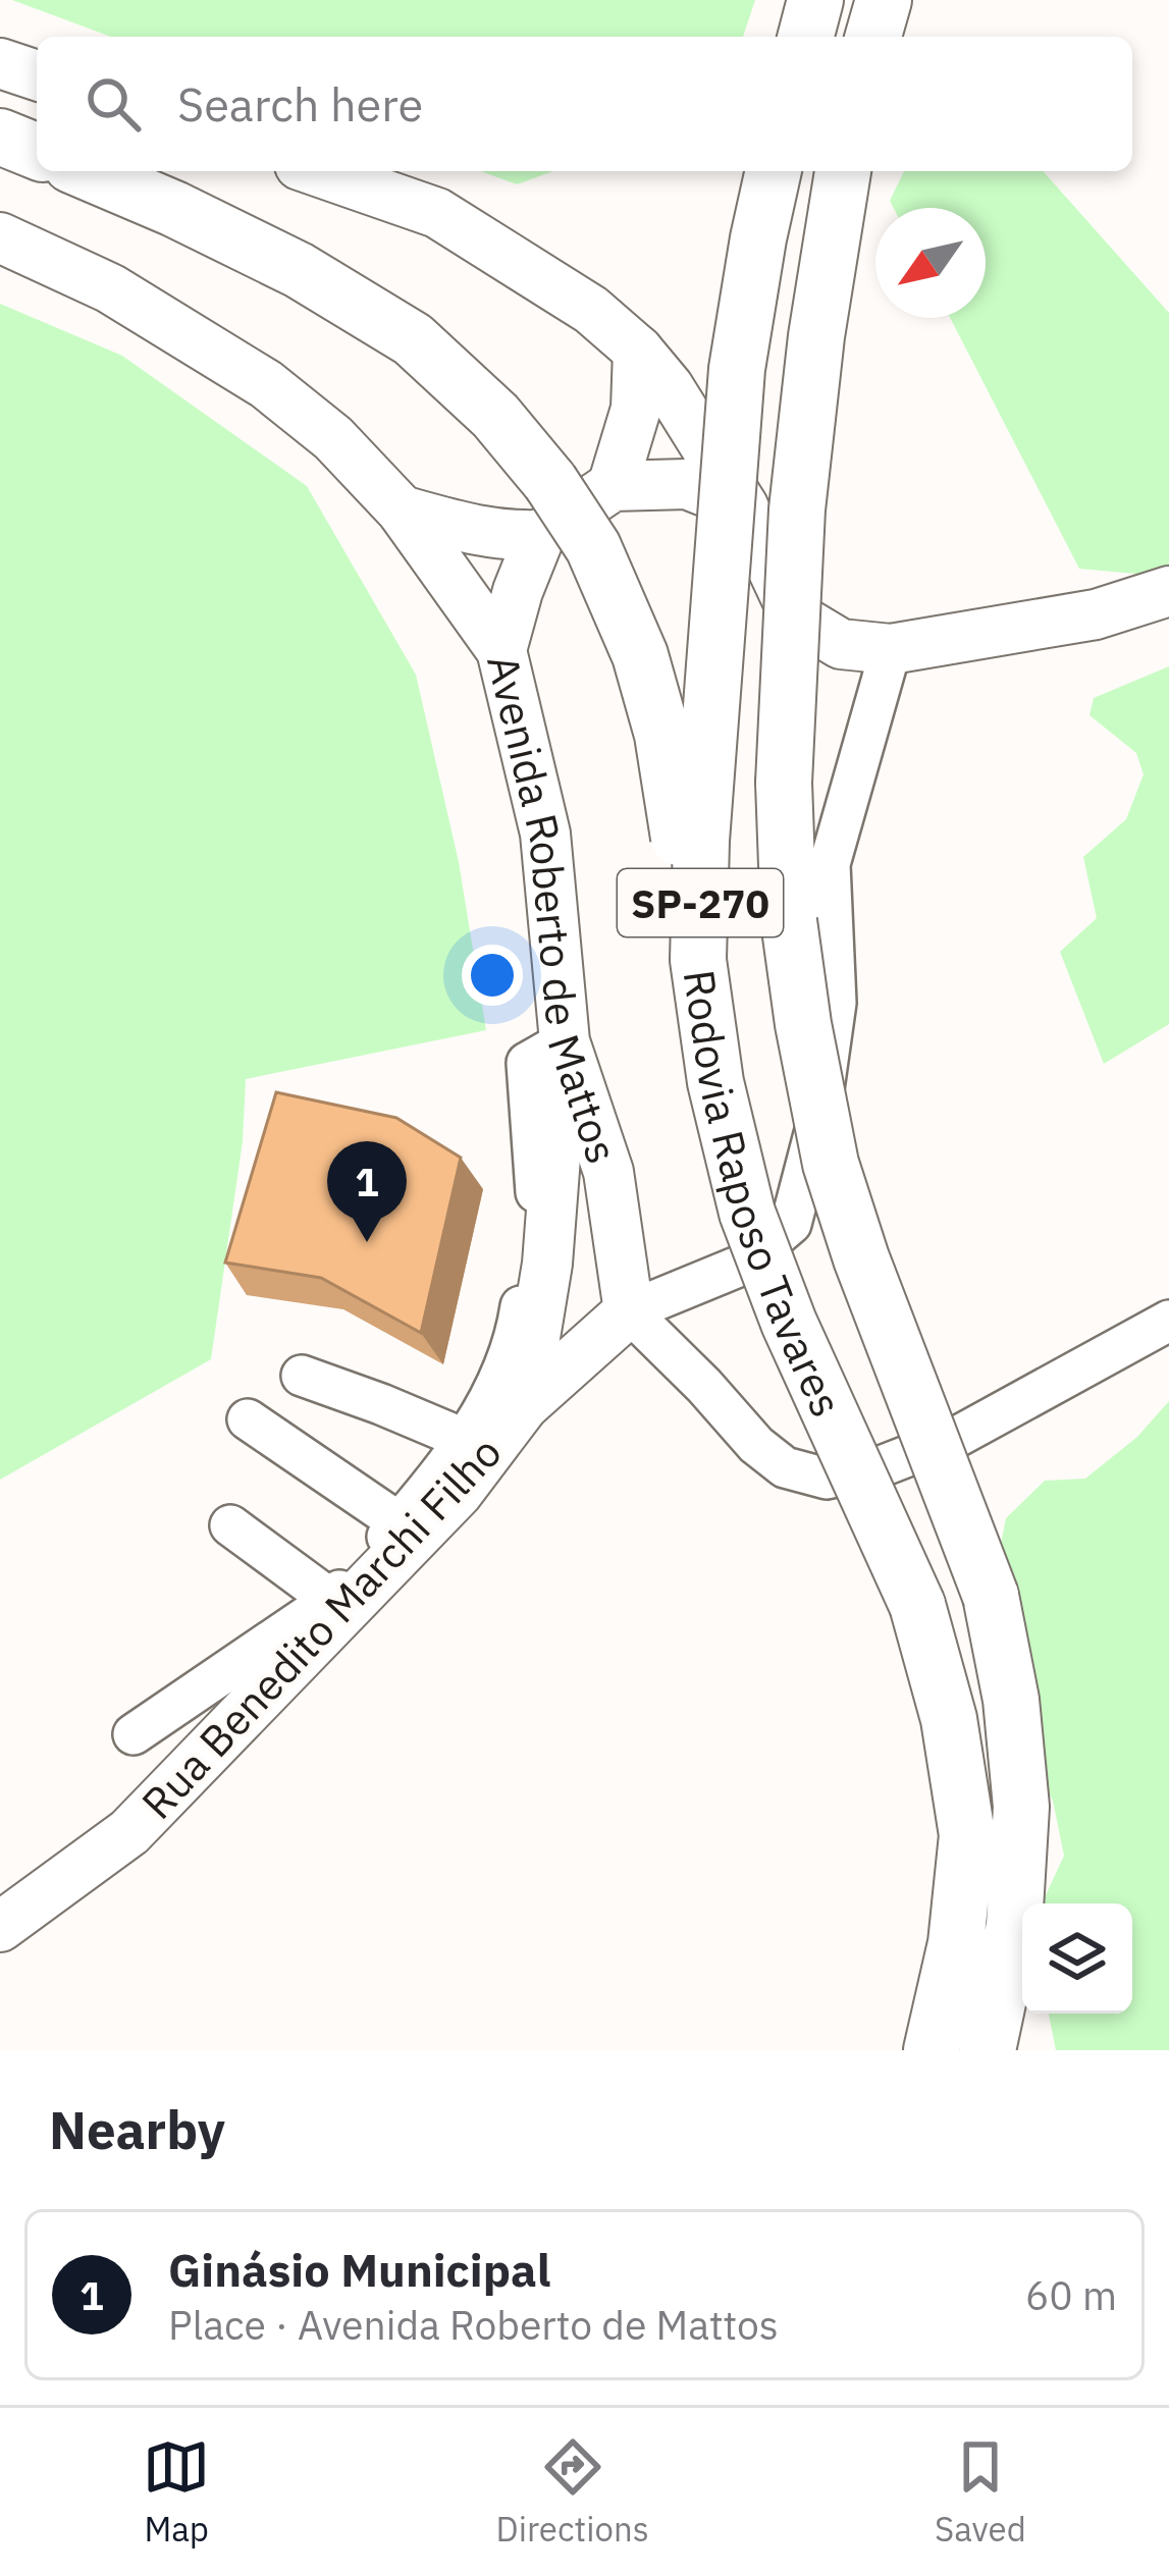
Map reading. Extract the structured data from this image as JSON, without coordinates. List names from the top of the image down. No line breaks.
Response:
{"streets":{"highway":["SP-270","Rodovia Raposo Tavares"],"main road":["Avenida Roberto de Mattos","Rua Benedito Marchi Filho"]},"crossings":[["Avenida Roberto de Mattos","Rua Benedito Marchi Filho"]],"north":"bottom left","page":{"search":"Search here","pins":"1","heading":"Nearby","list":[{"mark":"1","name":"Ginásio Municipal","note":"Place · Avenida Roberto de Mattos","value":"60 m"}],"nav":["Map","Directions","Saved"]}}
